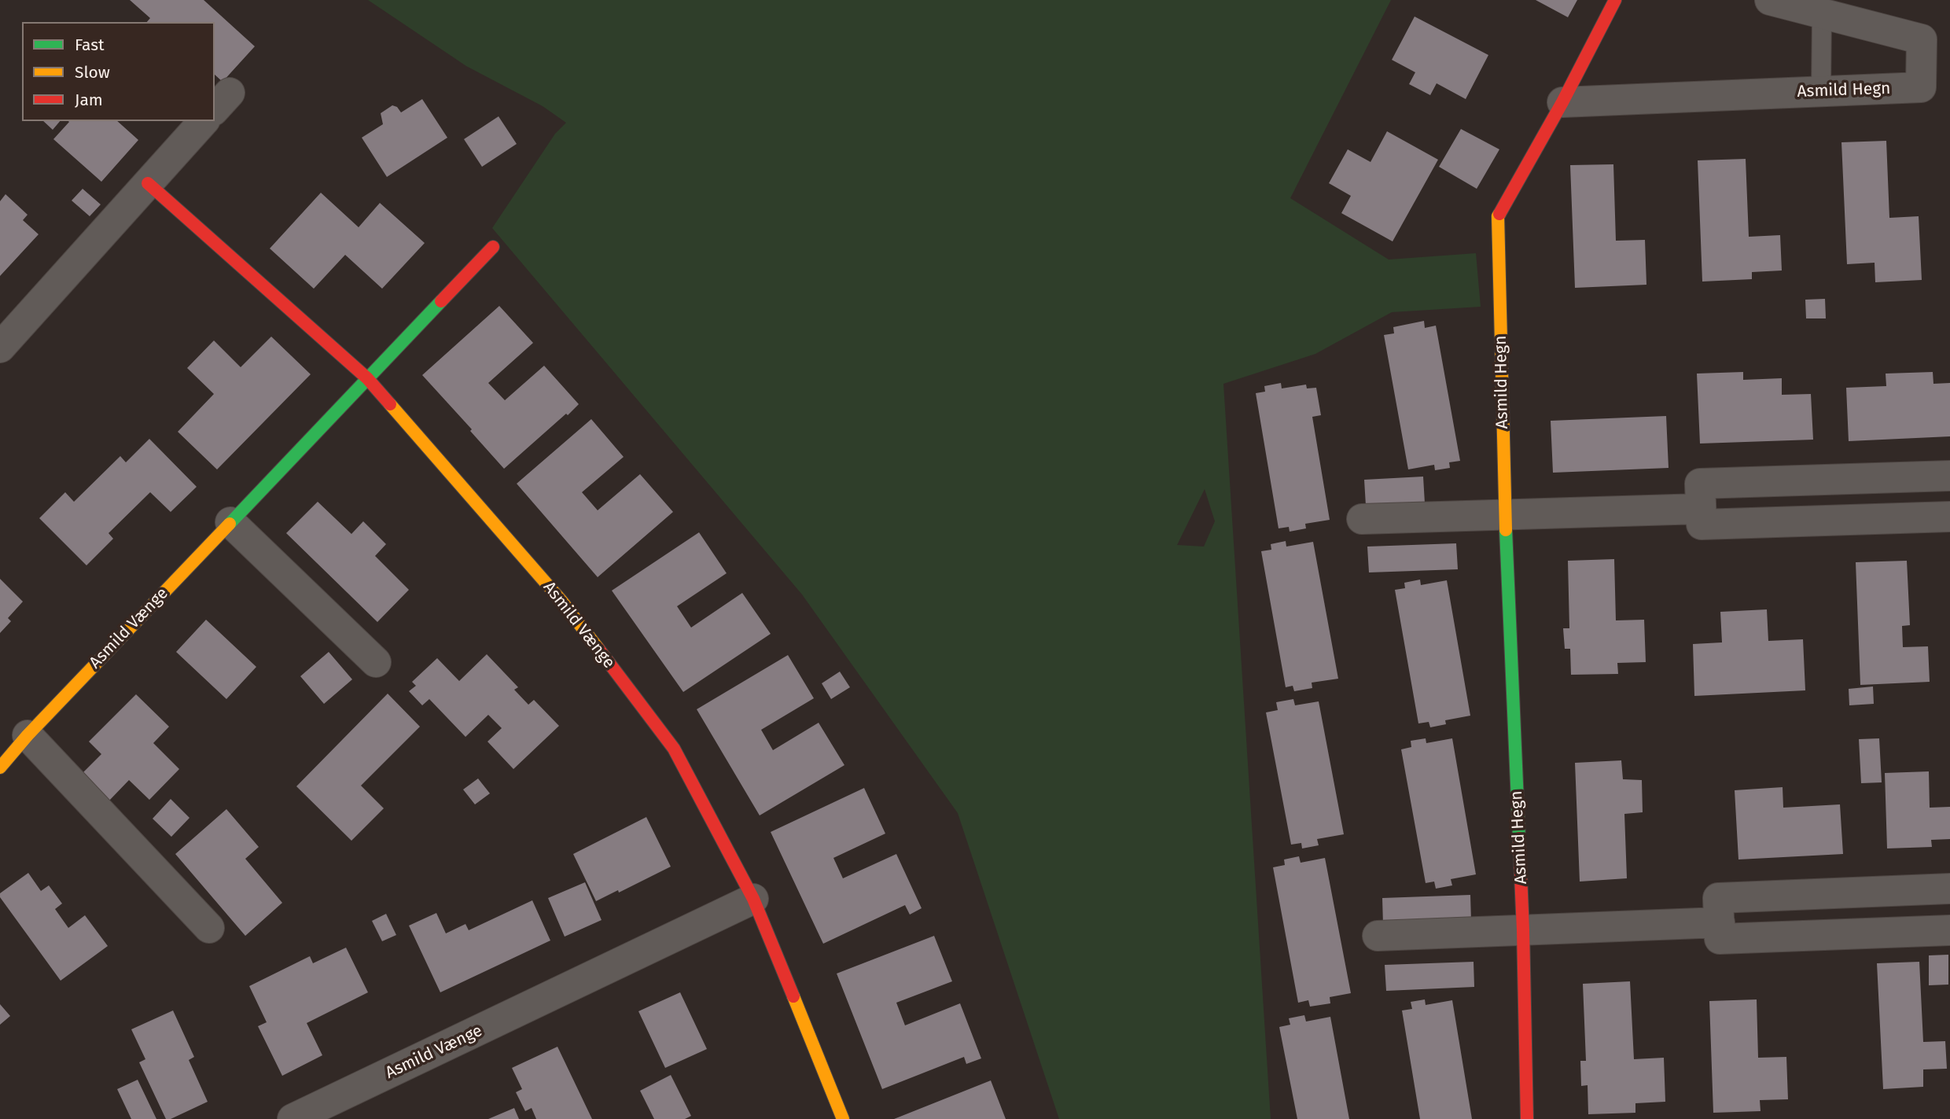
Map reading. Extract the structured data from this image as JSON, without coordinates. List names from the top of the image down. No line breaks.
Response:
{"streets":{"street":["Asmild Hegn","Asmild Vænge"]},"legend":["Fast","Slow","Jam"]}
